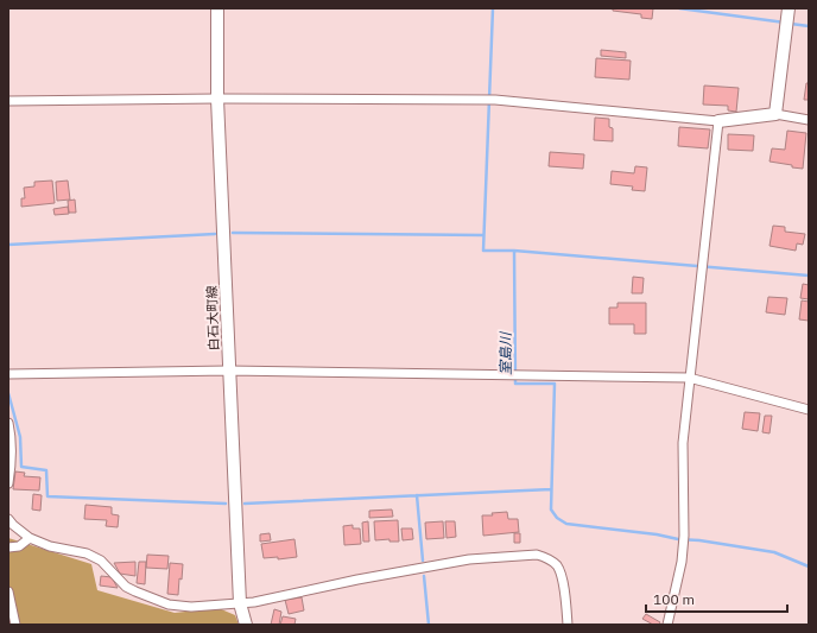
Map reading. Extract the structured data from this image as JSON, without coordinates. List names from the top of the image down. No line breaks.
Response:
{"streets":{"main road":["白石大町線"]},"water":["室島川"],"scale_bar":"100 m"}
